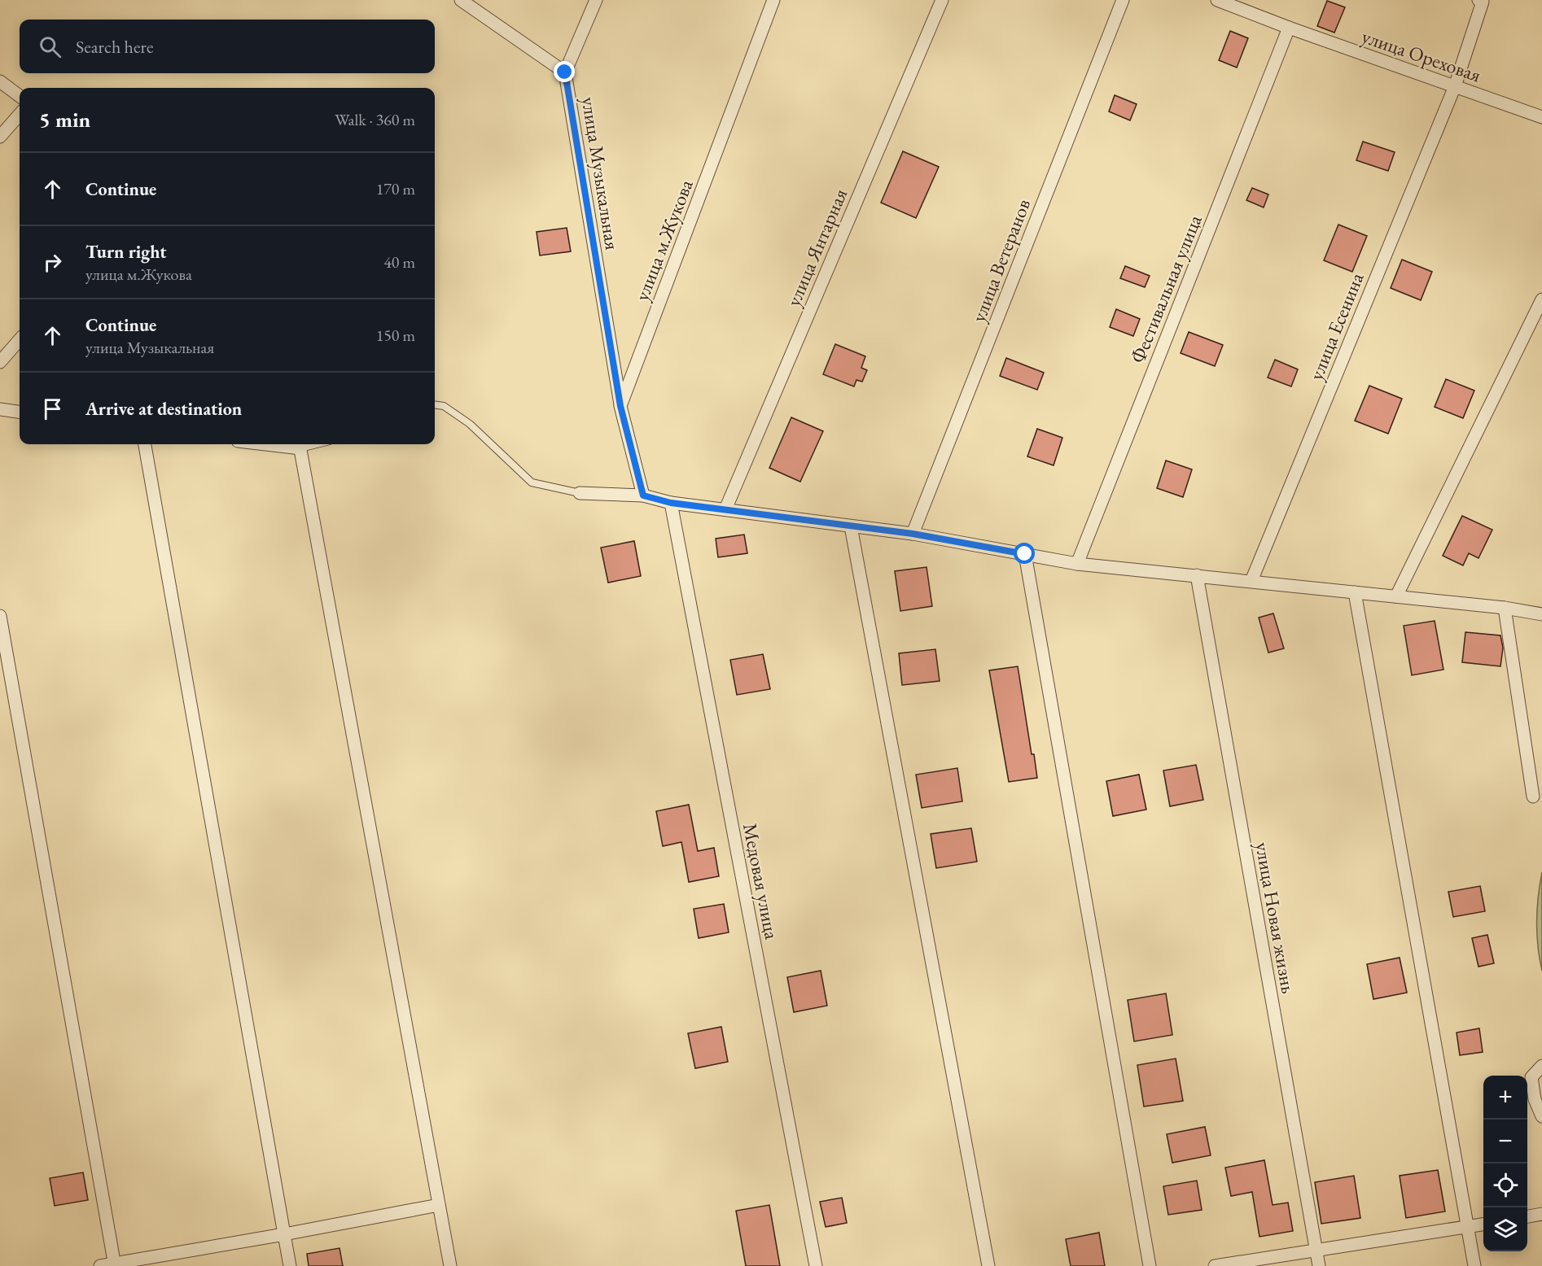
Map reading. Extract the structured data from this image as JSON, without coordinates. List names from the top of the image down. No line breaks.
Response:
{"streets":{"street":["улица Ореховая","улица Музыкальная","улица м.Жукова","улица Янтарная","улица Ветеранов","Фестивальная улица","улица Есенина","Медовая улица","улица Новая жизнь"]},"crossings":[["улица Ореховая","Фестивальная улица"],["улица Ореховая","улица Есенина"],["улица Музыкальная","улица м.Жукова"]],"page":{"search":"Search here","heading":["5 min","Walk · 360 m"],"list":[["Continue","170 m"],["Turn right","улица м.Жукова","40 m"],["Continue","улица Музыкальная","150 m"],"Arrive at destination"],"map_buttons":["+","−"]}}
